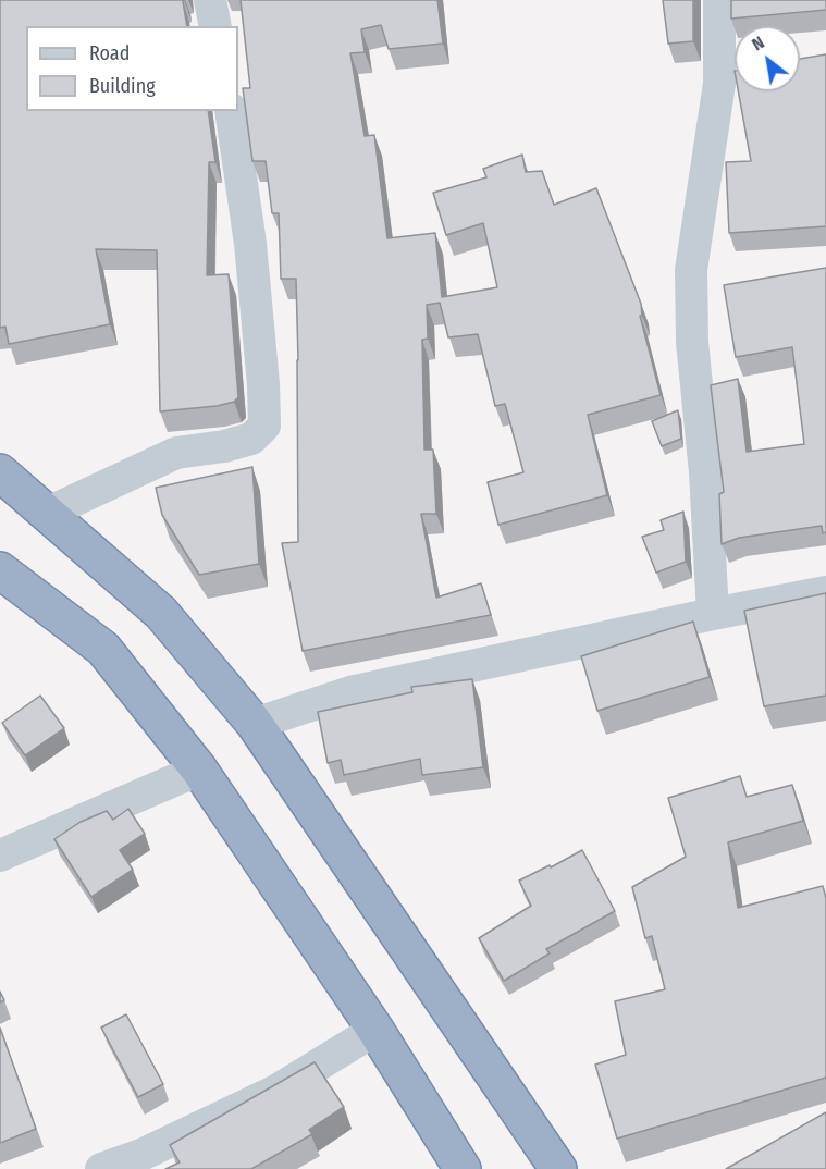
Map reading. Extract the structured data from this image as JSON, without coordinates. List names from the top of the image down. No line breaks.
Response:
{"legend":["Road","Building"],"north":"top left"}
